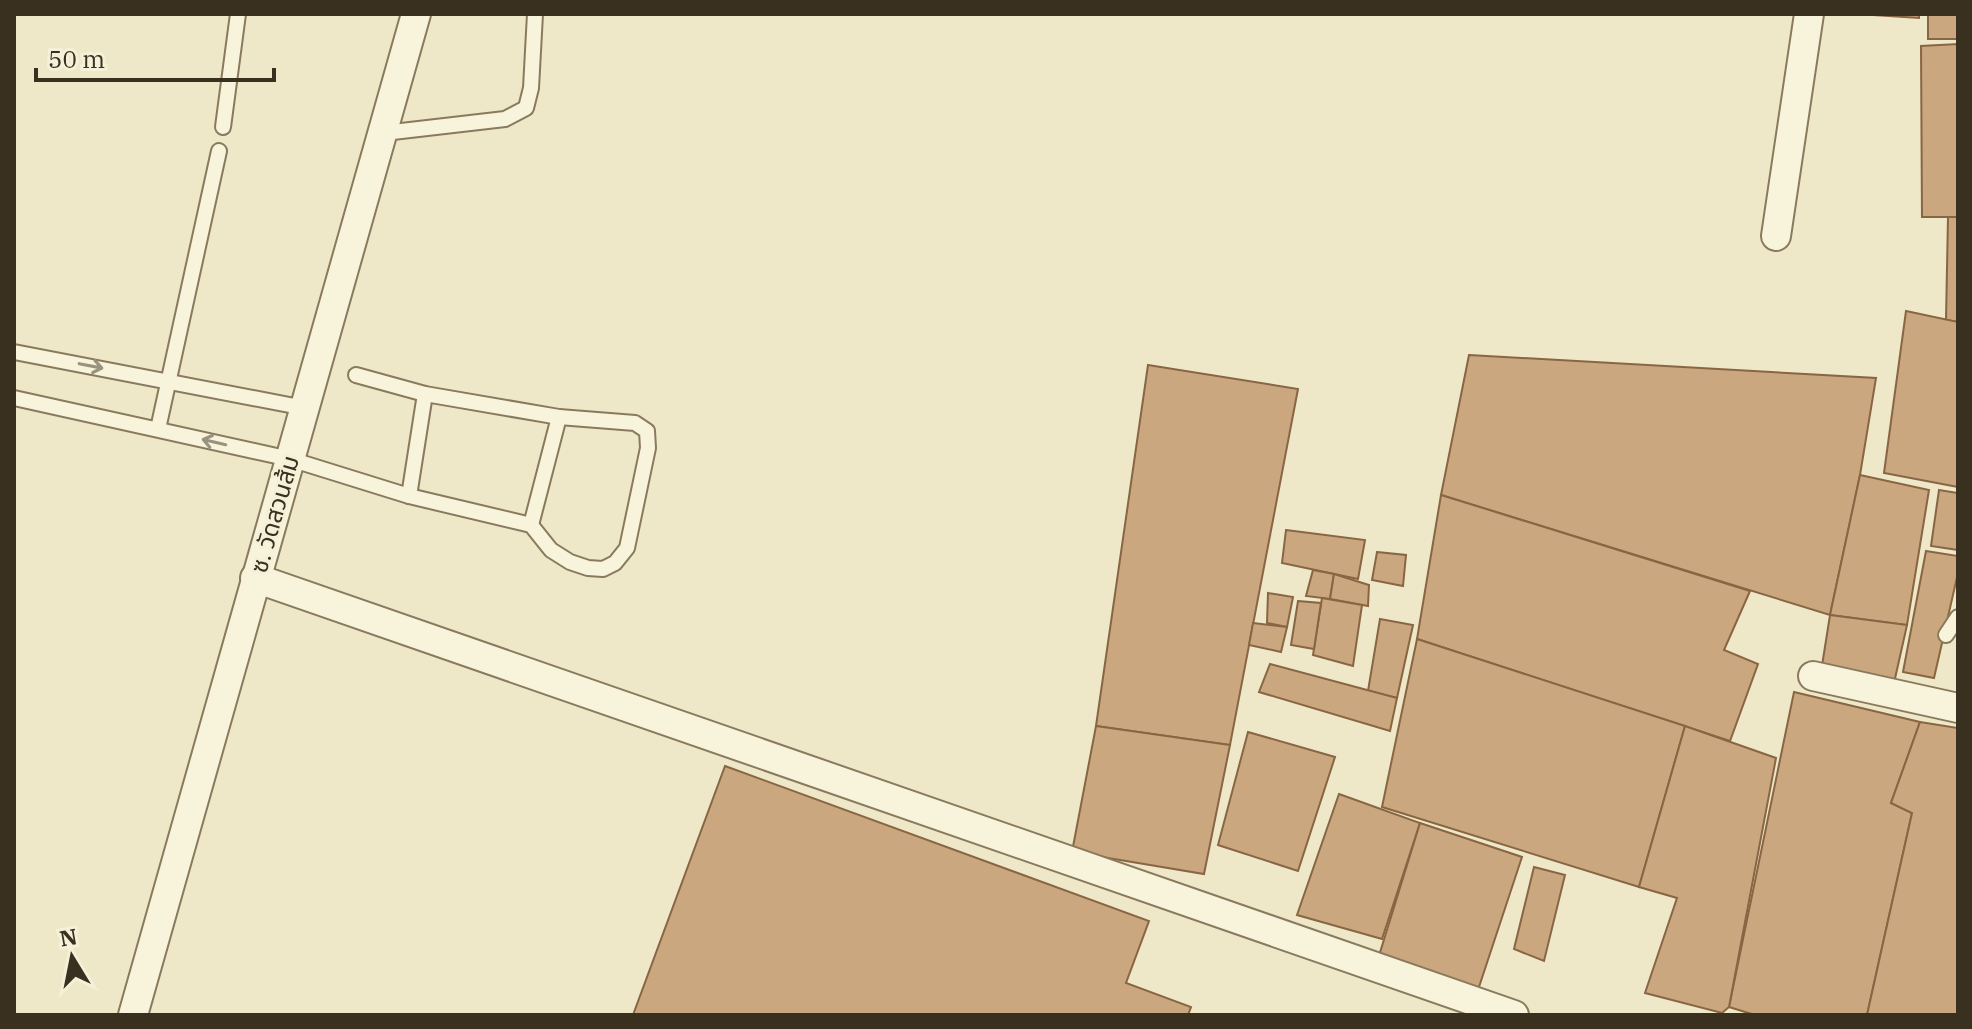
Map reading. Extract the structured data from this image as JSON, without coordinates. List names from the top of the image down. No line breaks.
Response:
{"streets":{"street":["ซ. วัดสวนส้ม"]},"scale_bar":"50 m","north":"top"}
